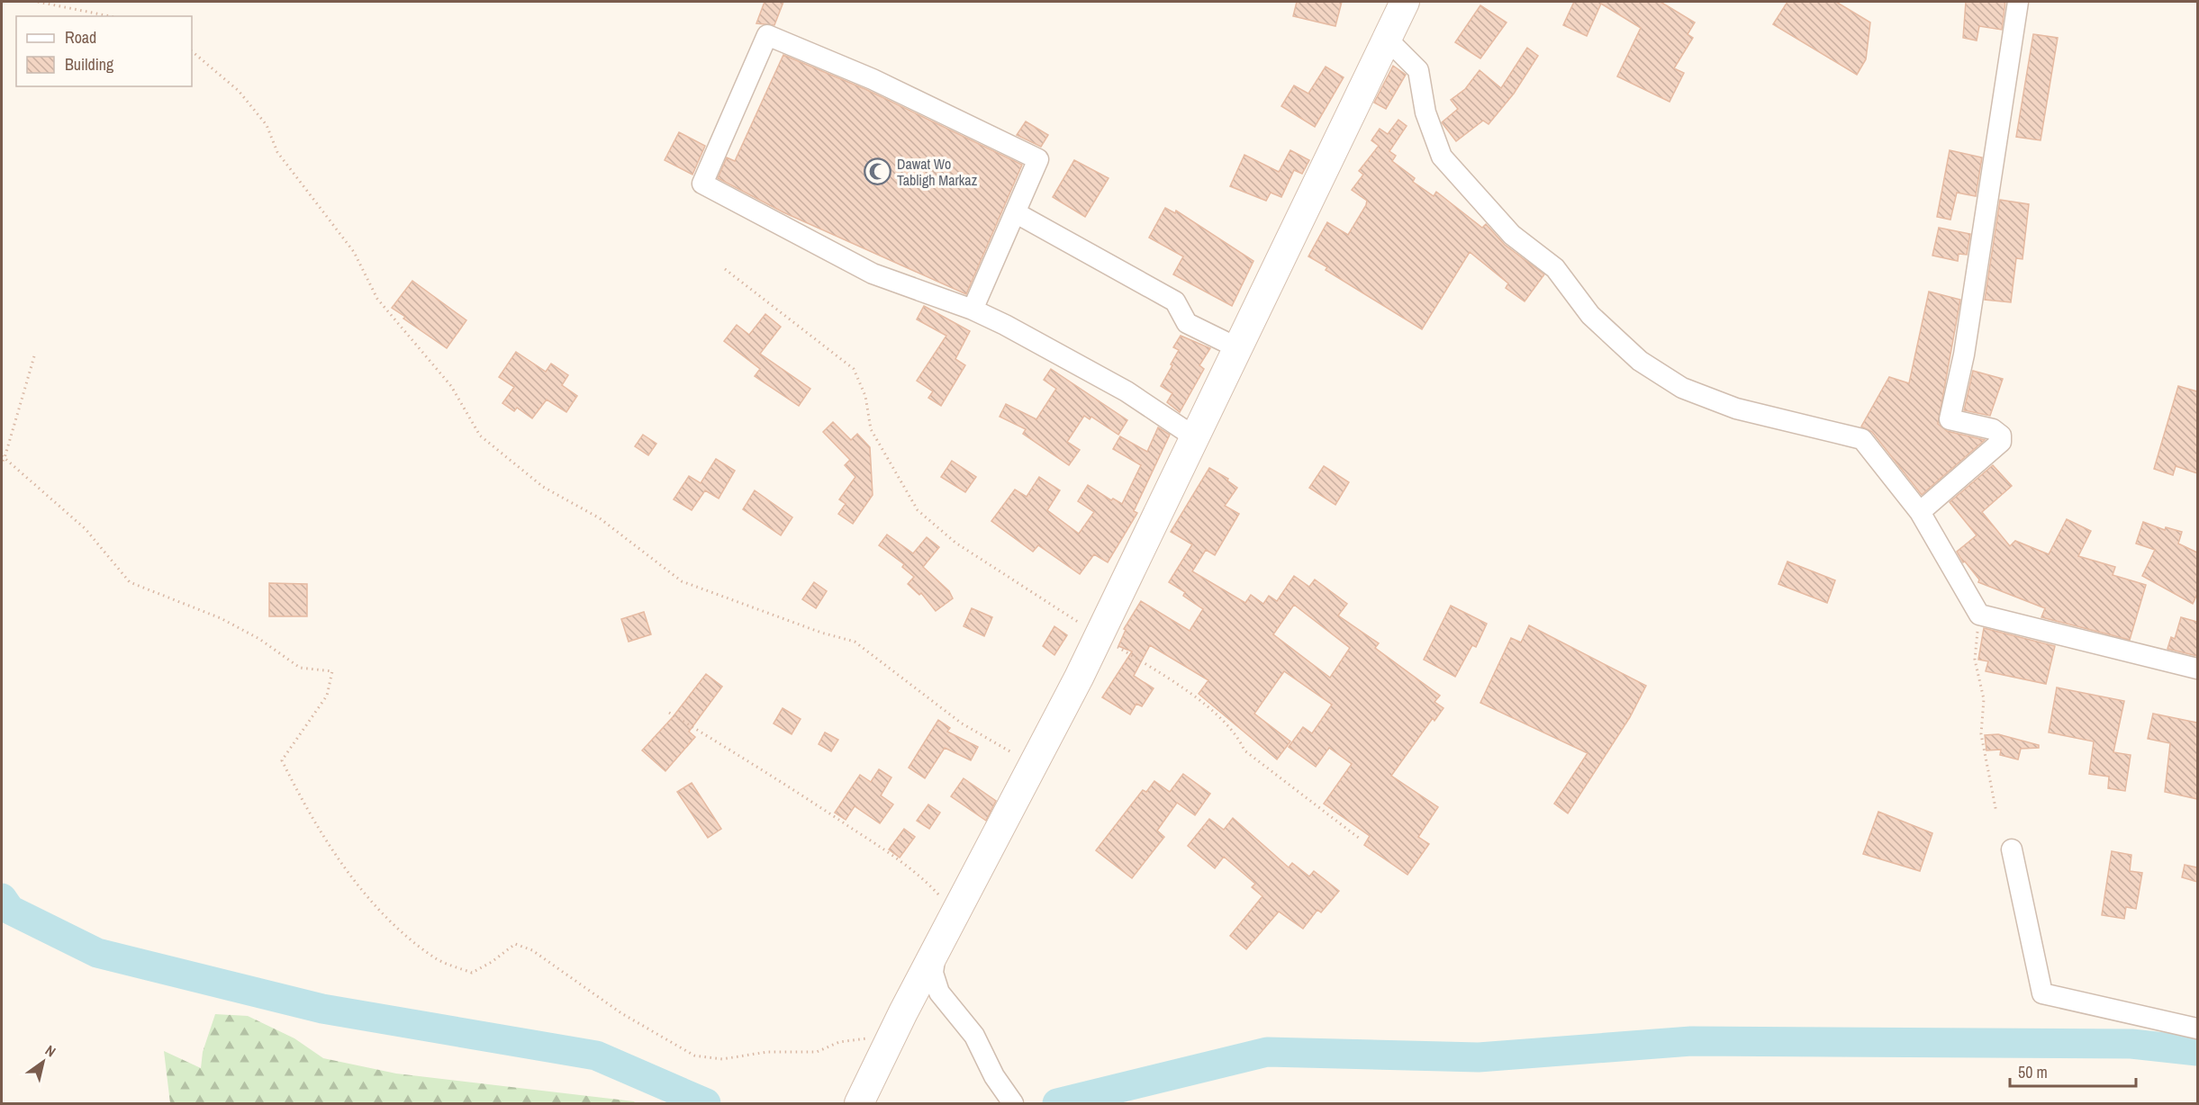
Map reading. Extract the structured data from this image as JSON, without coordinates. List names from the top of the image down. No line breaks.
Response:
{"places":{"mosque":["Dawat Wo Tabligh Markaz"]},"legend":["Road","Building"],"scale_bar":"50 m","north":"top right"}
